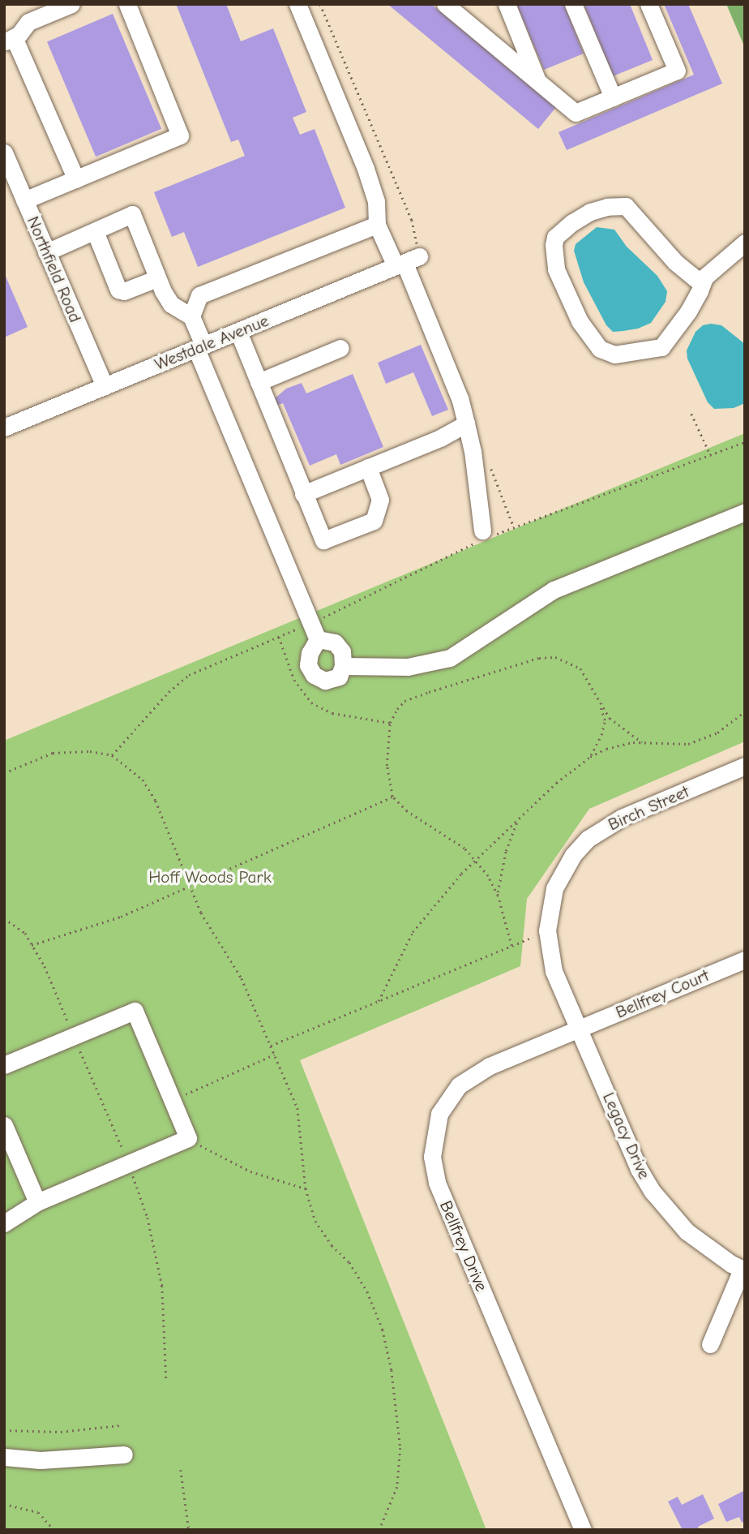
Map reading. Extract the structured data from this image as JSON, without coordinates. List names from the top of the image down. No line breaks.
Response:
{"streets":{"street":["Northfield Road","Westdale Avenue","Birch Street","Bellfrey Court","Legacy Drive","Bellfrey Drive"]},"crossings":[["Northfield Road","Westdale Avenue"],["Birch Street","Bellfrey Court"],["Birch Street","Legacy Drive"],["Birch Street","Bellfrey Drive"],["Bellfrey Court","Legacy Drive"],["Bellfrey Court","Bellfrey Drive"],["Legacy Drive","Bellfrey Drive"]],"parks":["Hoff Woods Park"]}
